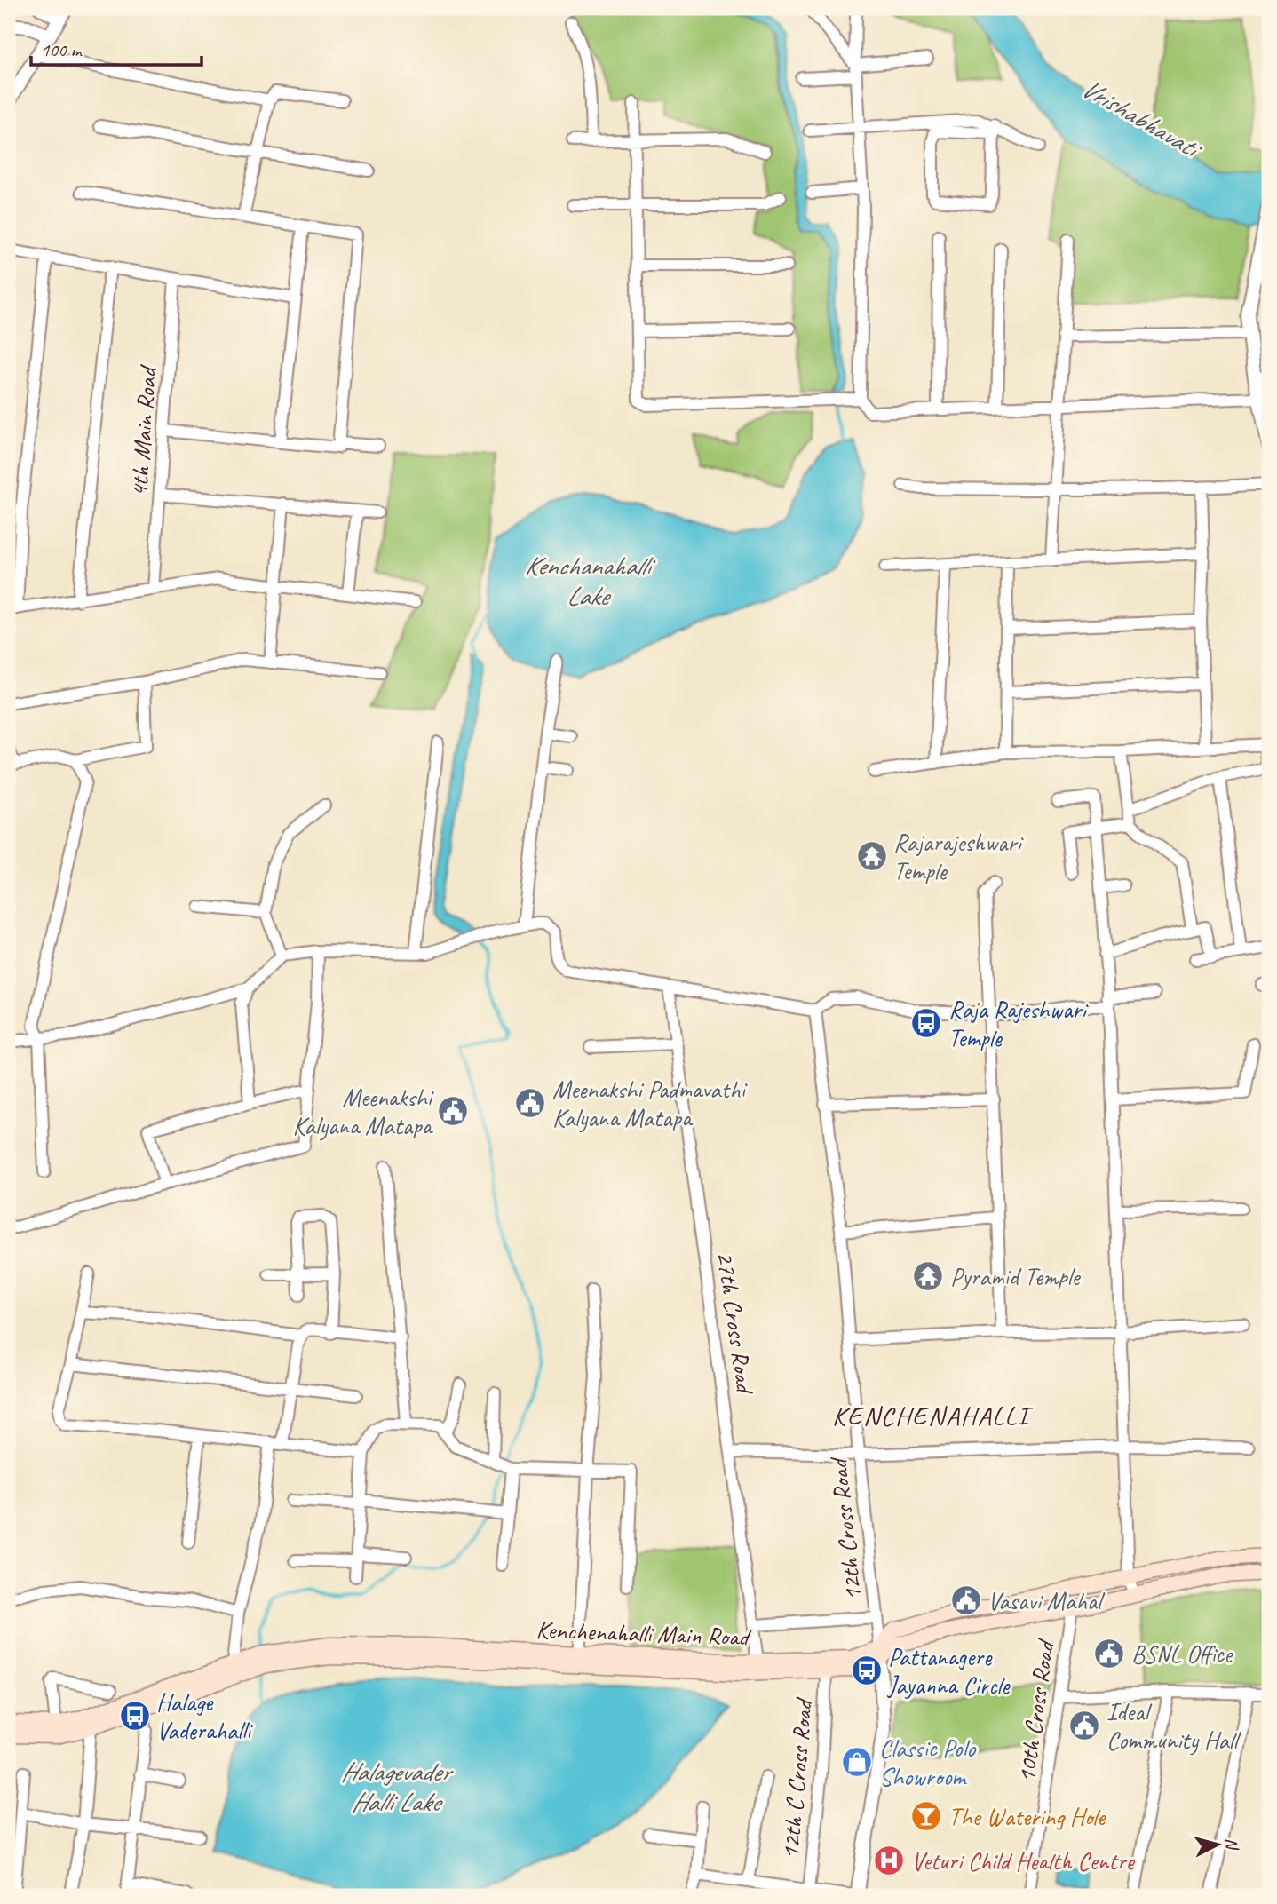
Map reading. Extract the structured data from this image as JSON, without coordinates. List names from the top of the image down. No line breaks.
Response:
{"streets":{"main road":["Kenchenahalli Main Road"],"street":["4th Main Road","27th Cross Road","12th Cross Road","10th Cross Road","12th C Cross Road"]},"crossings":[["27th Cross Road","Kenchenahalli Main Road"],["12th Cross Road","Kenchenahalli Main Road"],["Kenchenahalli Main Road","10th Cross Road"],["Kenchenahalli Main Road","12th C Cross Road"]],"districts":["KENCHENAHALLI"],"water":["Vrishabhavati","Kenchanahalli Lake","Halagevader Halli Lake"],"places":{"temple":["Rajarajeshwari Temple","Pyramid Temple"],"bus stop":["Raja Rajeshwari Temple","Pattanagere Jayanna Circle","Halage Vaderahalli"],"public building":["Meenakshi Padmavathi Kalyana Matapa","Meenakshi Kalyana Matapa","Vasavi Mahal","BSNL Office","Ideal Community Hall"],"shop":["Classic Polo Showroom"],"bar":["The Watering Hole"],"hospital":["Veturi Child Health Centre"]},"scale_bar":"100 m","north":"right"}
